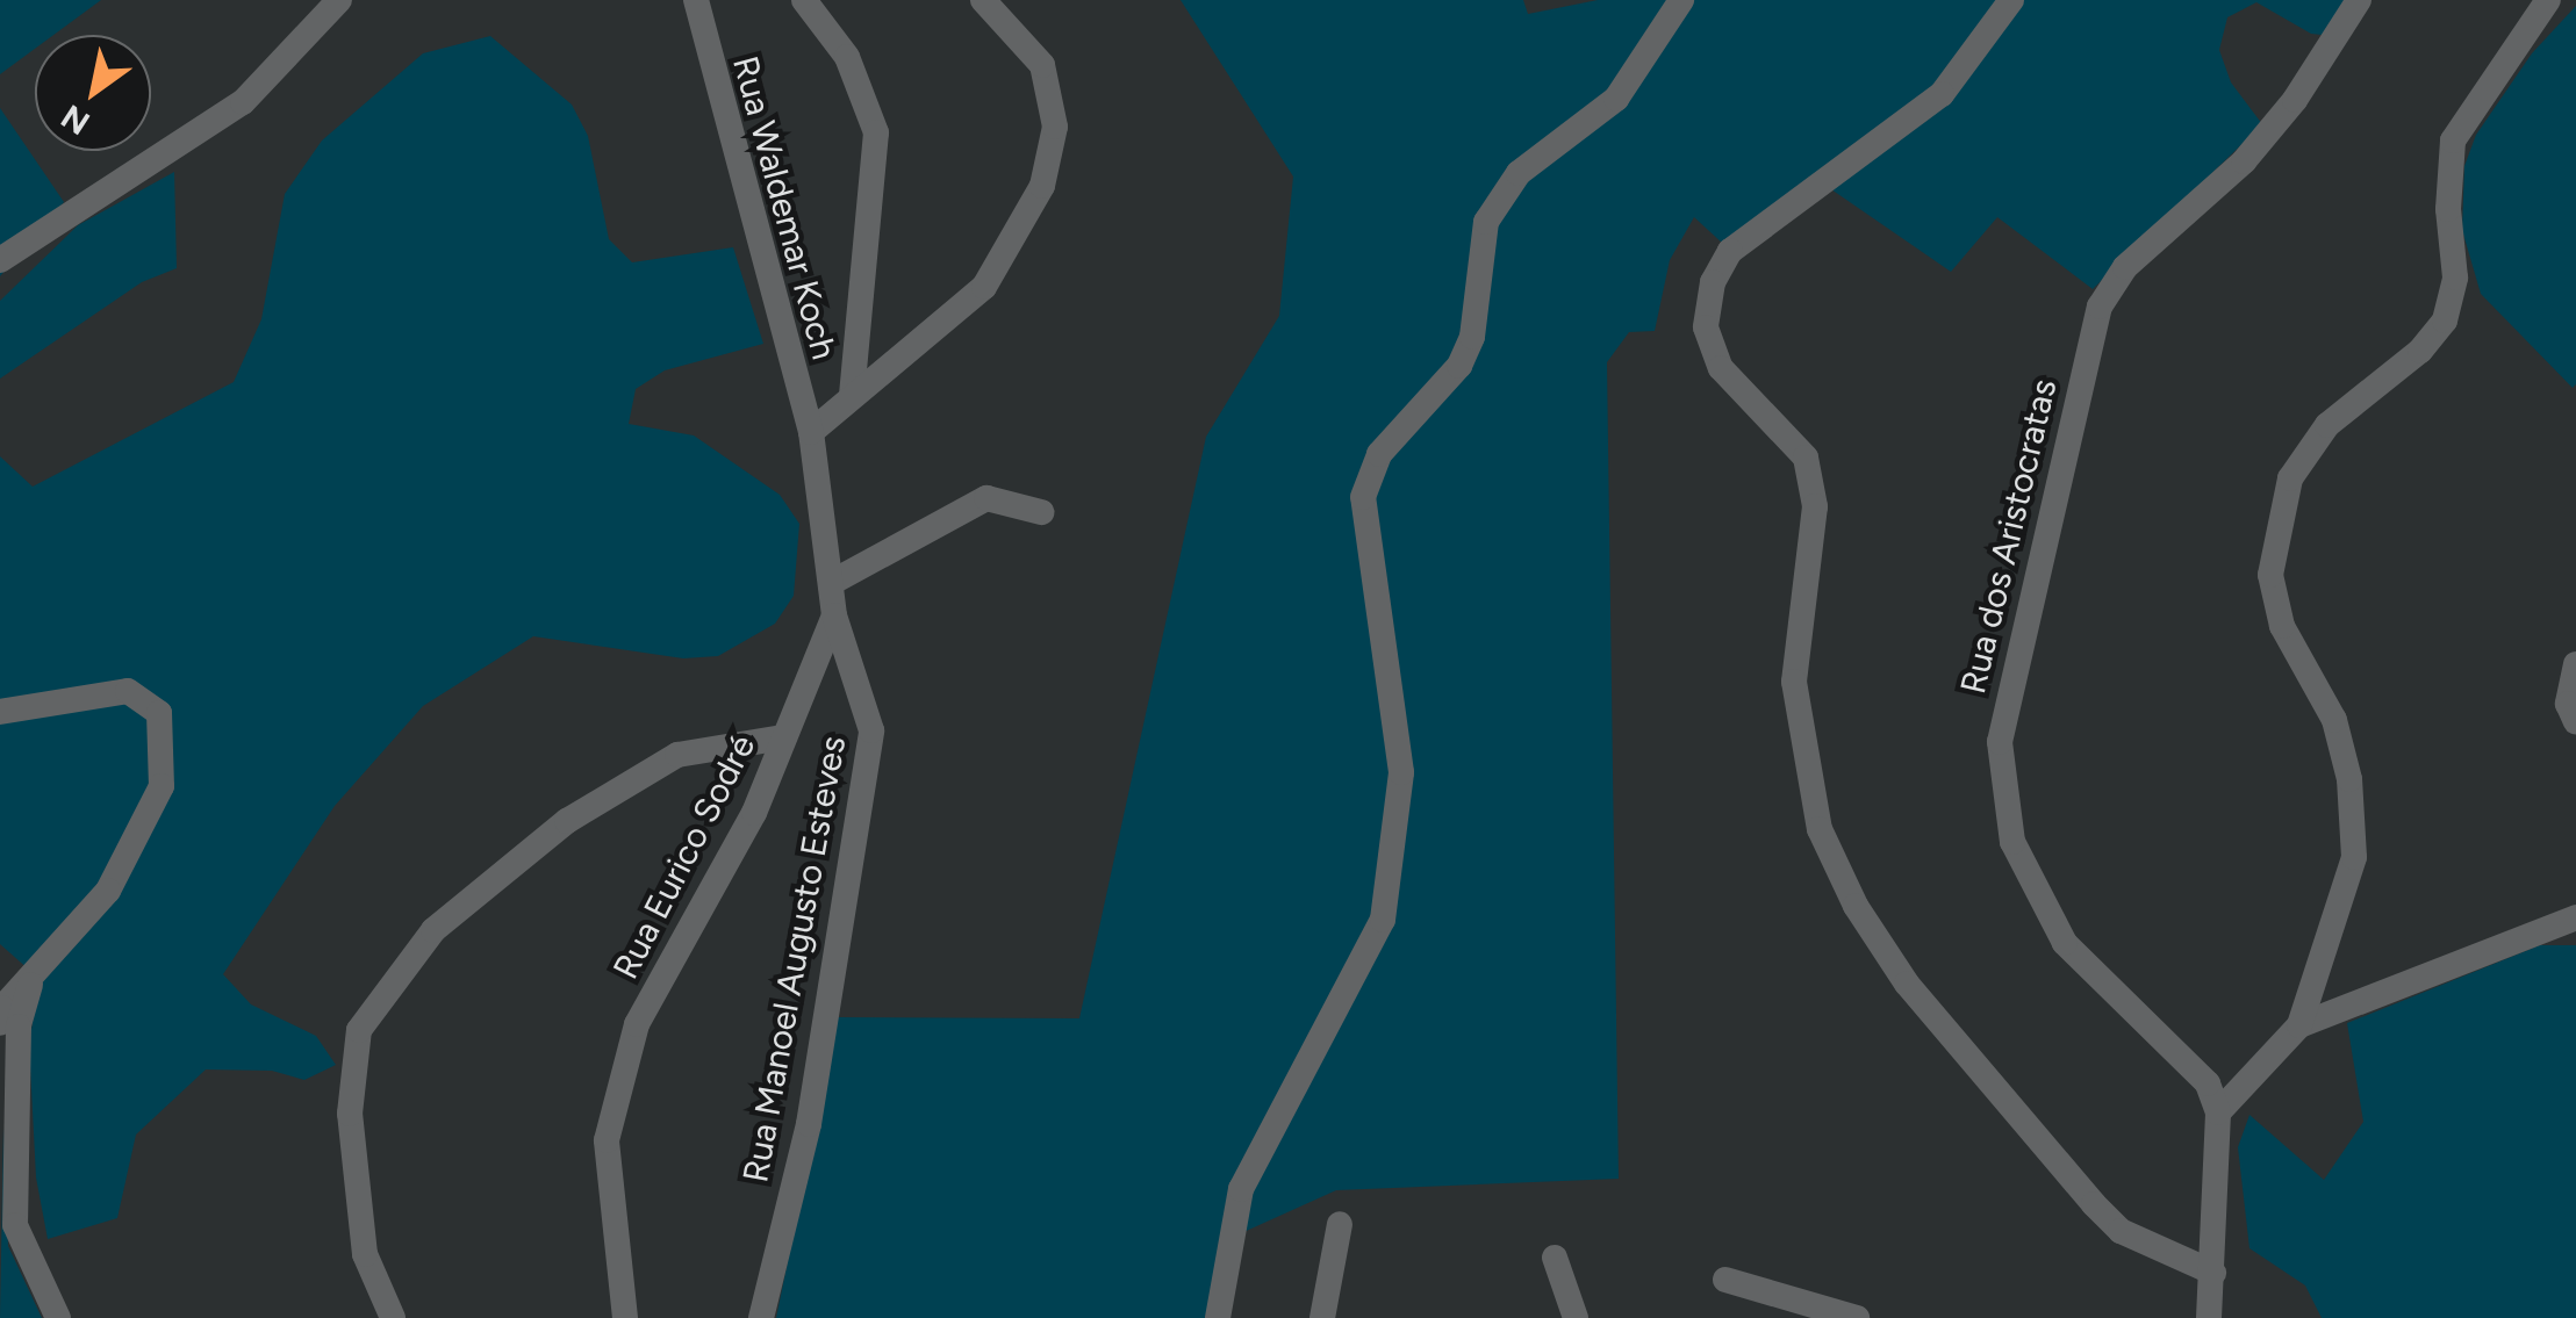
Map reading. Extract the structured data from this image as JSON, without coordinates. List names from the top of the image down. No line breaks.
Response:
{"streets":{"street":["Rua Waldemar Koch","Rua dos Aristocratas","Rua Eurico Sodré","Rua Manoel Augusto Esteves"]},"crossings":[["Rua Waldemar Koch","Rua Eurico Sodré"],["Rua Eurico Sodré","Rua Manoel Augusto Esteves"]],"north":"bottom left"}
